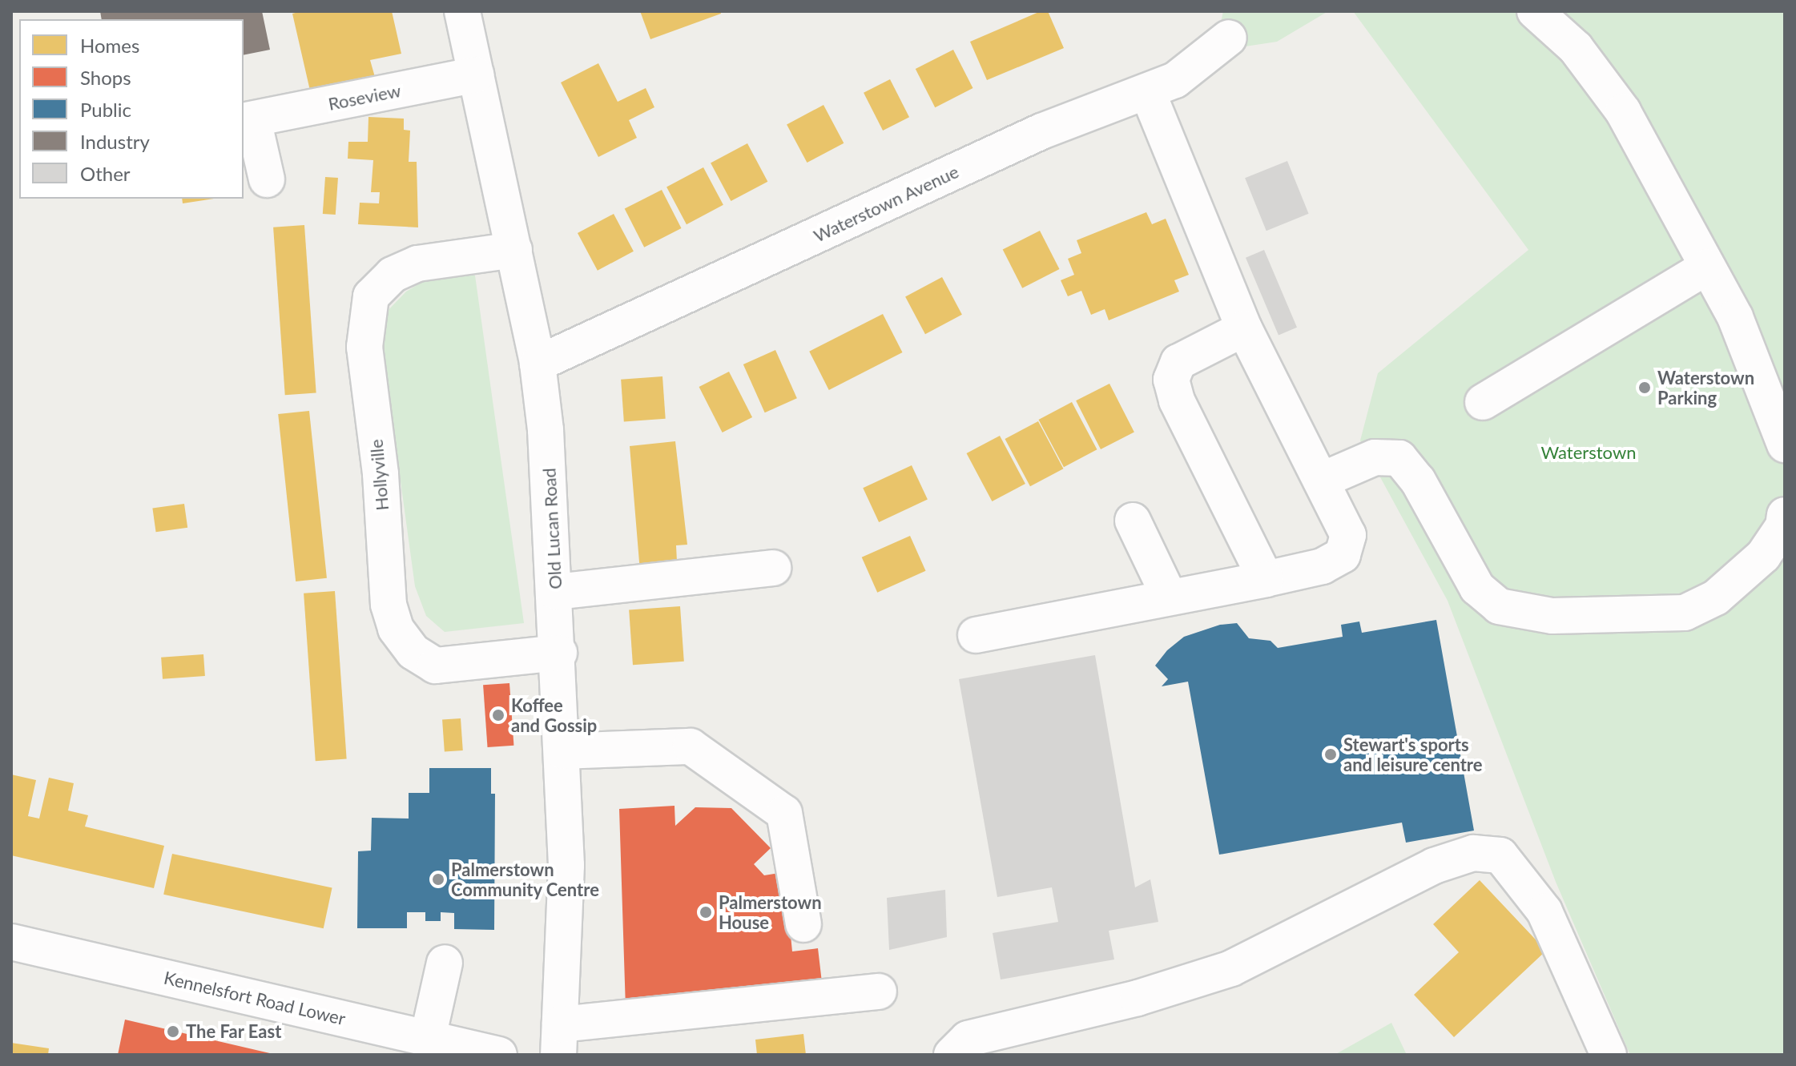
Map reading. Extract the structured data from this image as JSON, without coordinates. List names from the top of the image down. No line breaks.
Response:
{"streets":{"street":["Roseview","Waterstown Avenue","Hollyville","Old Lucan Road","Kennelsfort Road Lower"]},"crossings":[["Roseview","Old Lucan Road"],["Waterstown Avenue","Old Lucan Road"],["Hollyville","Old Lucan Road"]],"parks":["Waterstown"],"places":["Waterstown Parking","Koffee and Gossip","Stewart's sports and leisure centre","Palmerstown Community Centre","Palmerstown House","The Far East"],"legend":["Homes","Shops","Public","Industry","Other"]}
